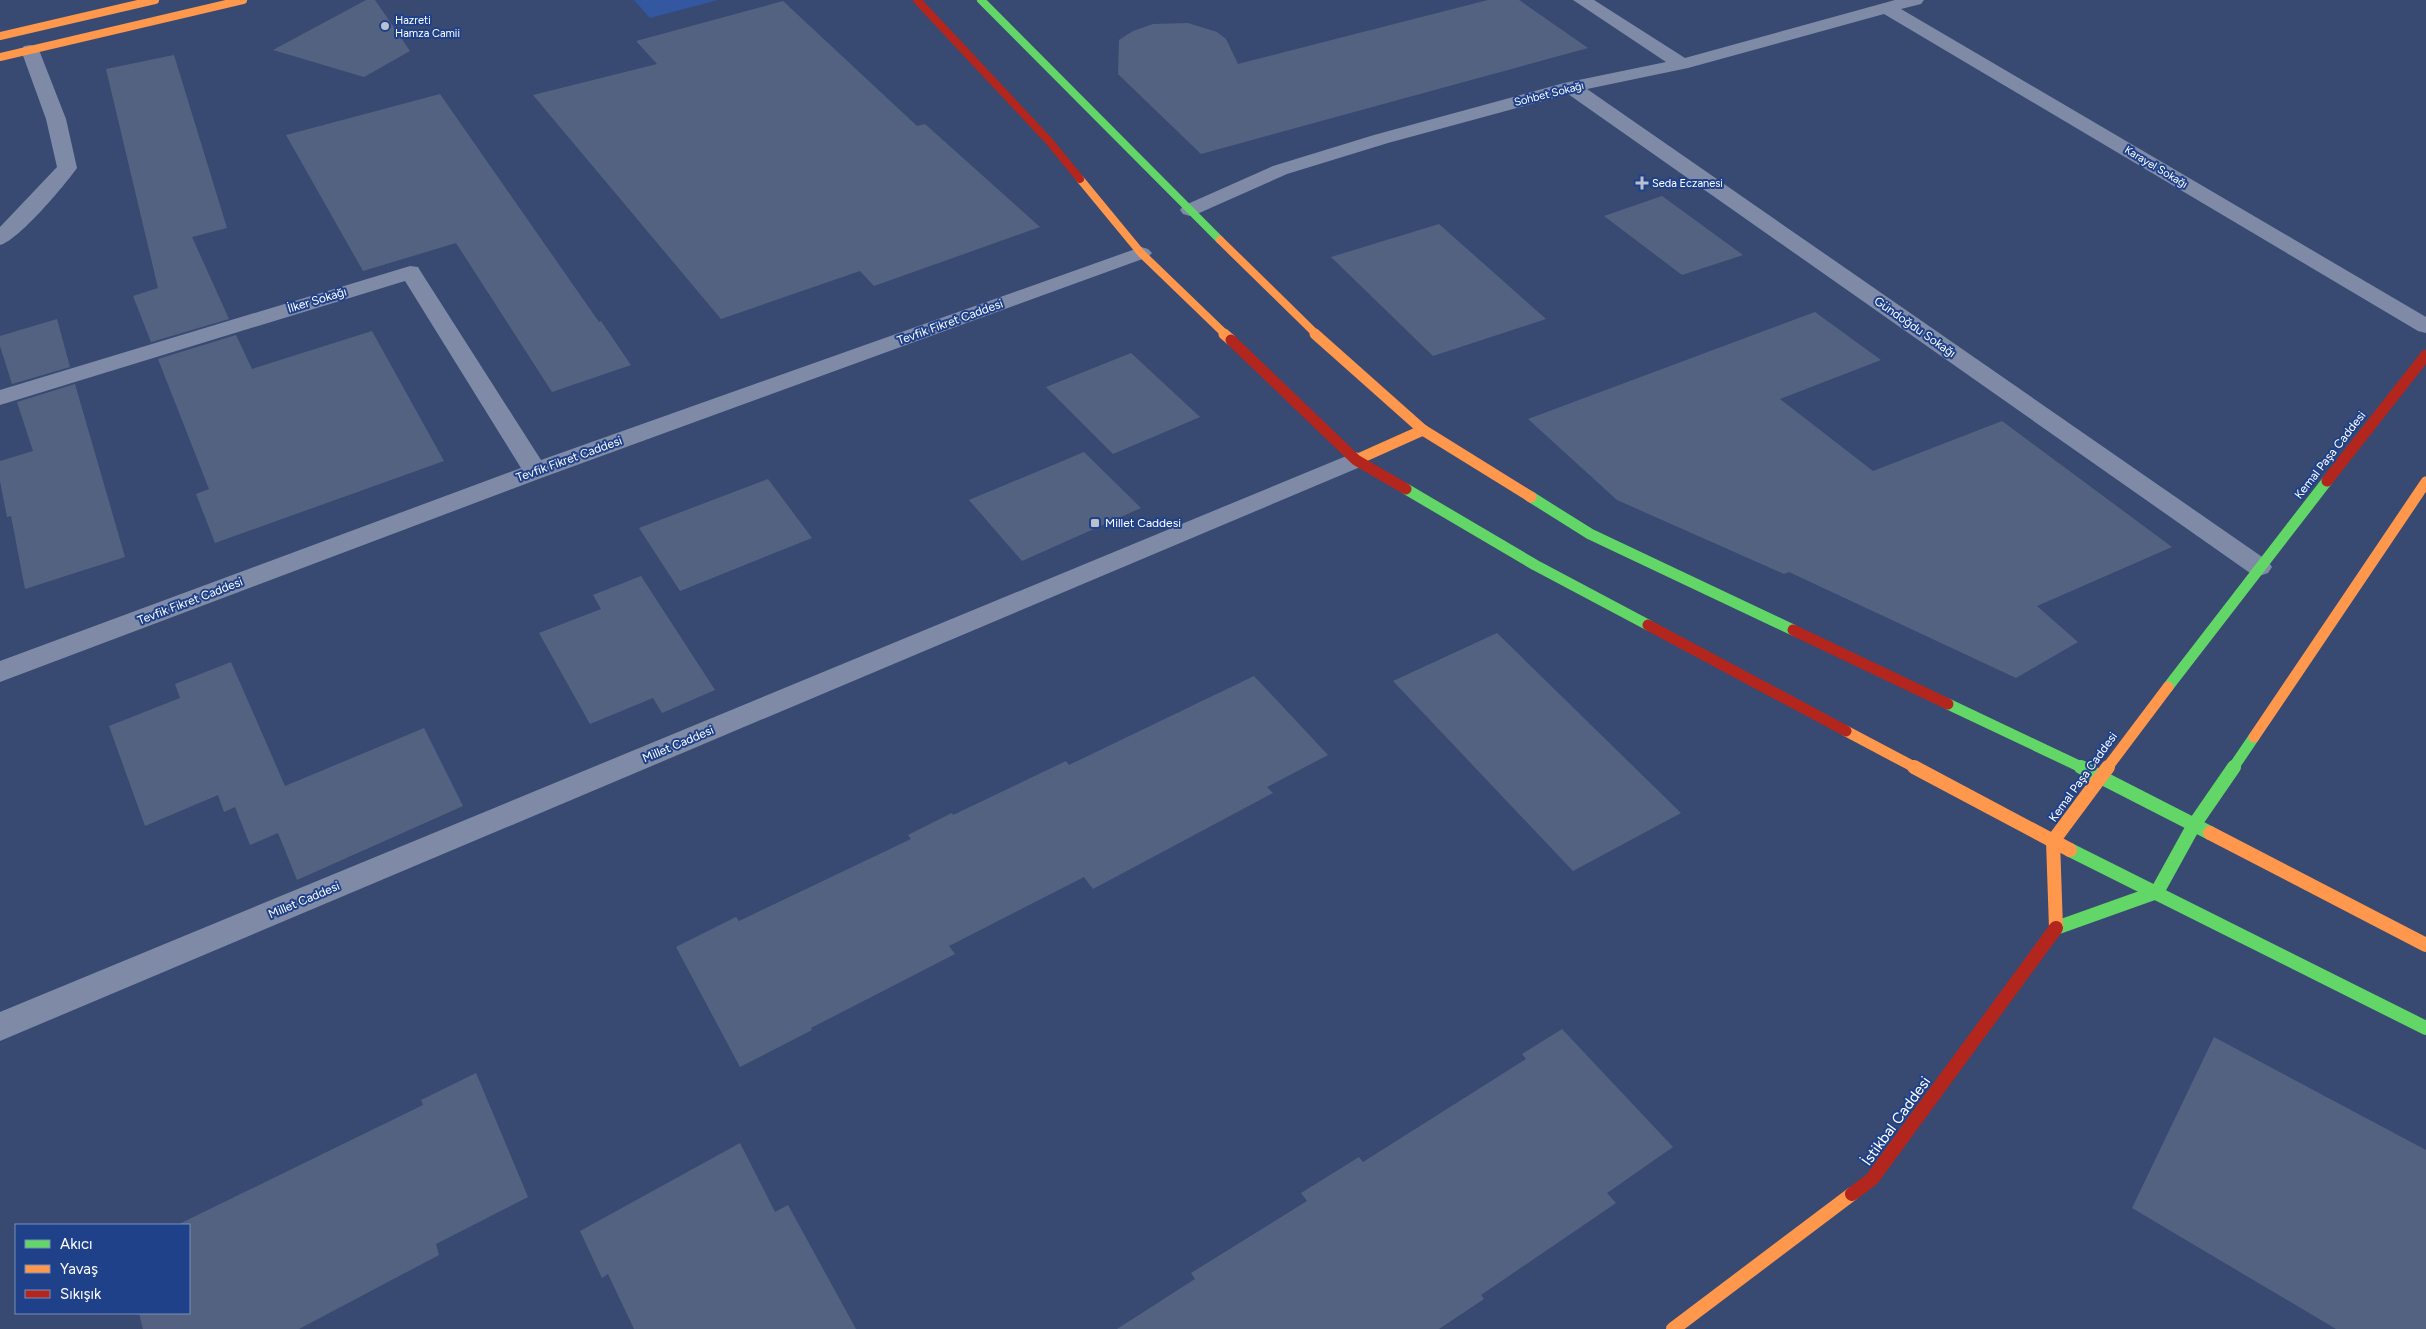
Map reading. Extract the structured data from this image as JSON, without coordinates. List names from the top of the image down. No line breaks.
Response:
{"streets":{"street":["Sohbet Sokağı","Karayel Sokağı","İlker Sokağı","Tevfik Fikret Caddesi","Gündoğdu Sokağı","Kemal Paşa Caddesi","Millet Caddesi","İstikbal Caddesi"]},"crossings":[["Sohbet Sokağı","Karayel Sokağı"],["Sohbet Sokağı","Gündoğdu Sokağı"],["İlker Sokağı","Tevfik Fikret Caddesi"],["Gündoğdu Sokağı","Kemal Paşa Caddesi"],["Kemal Paşa Caddesi","İstikbal Caddesi"]],"places":{"other":["Hazreti Hamza Camii"],"health":["Seda Eczanesi"],"transit":["Millet Caddesi"]},"legend":["Akıcı","Yavaş","Sıkışık"]}
